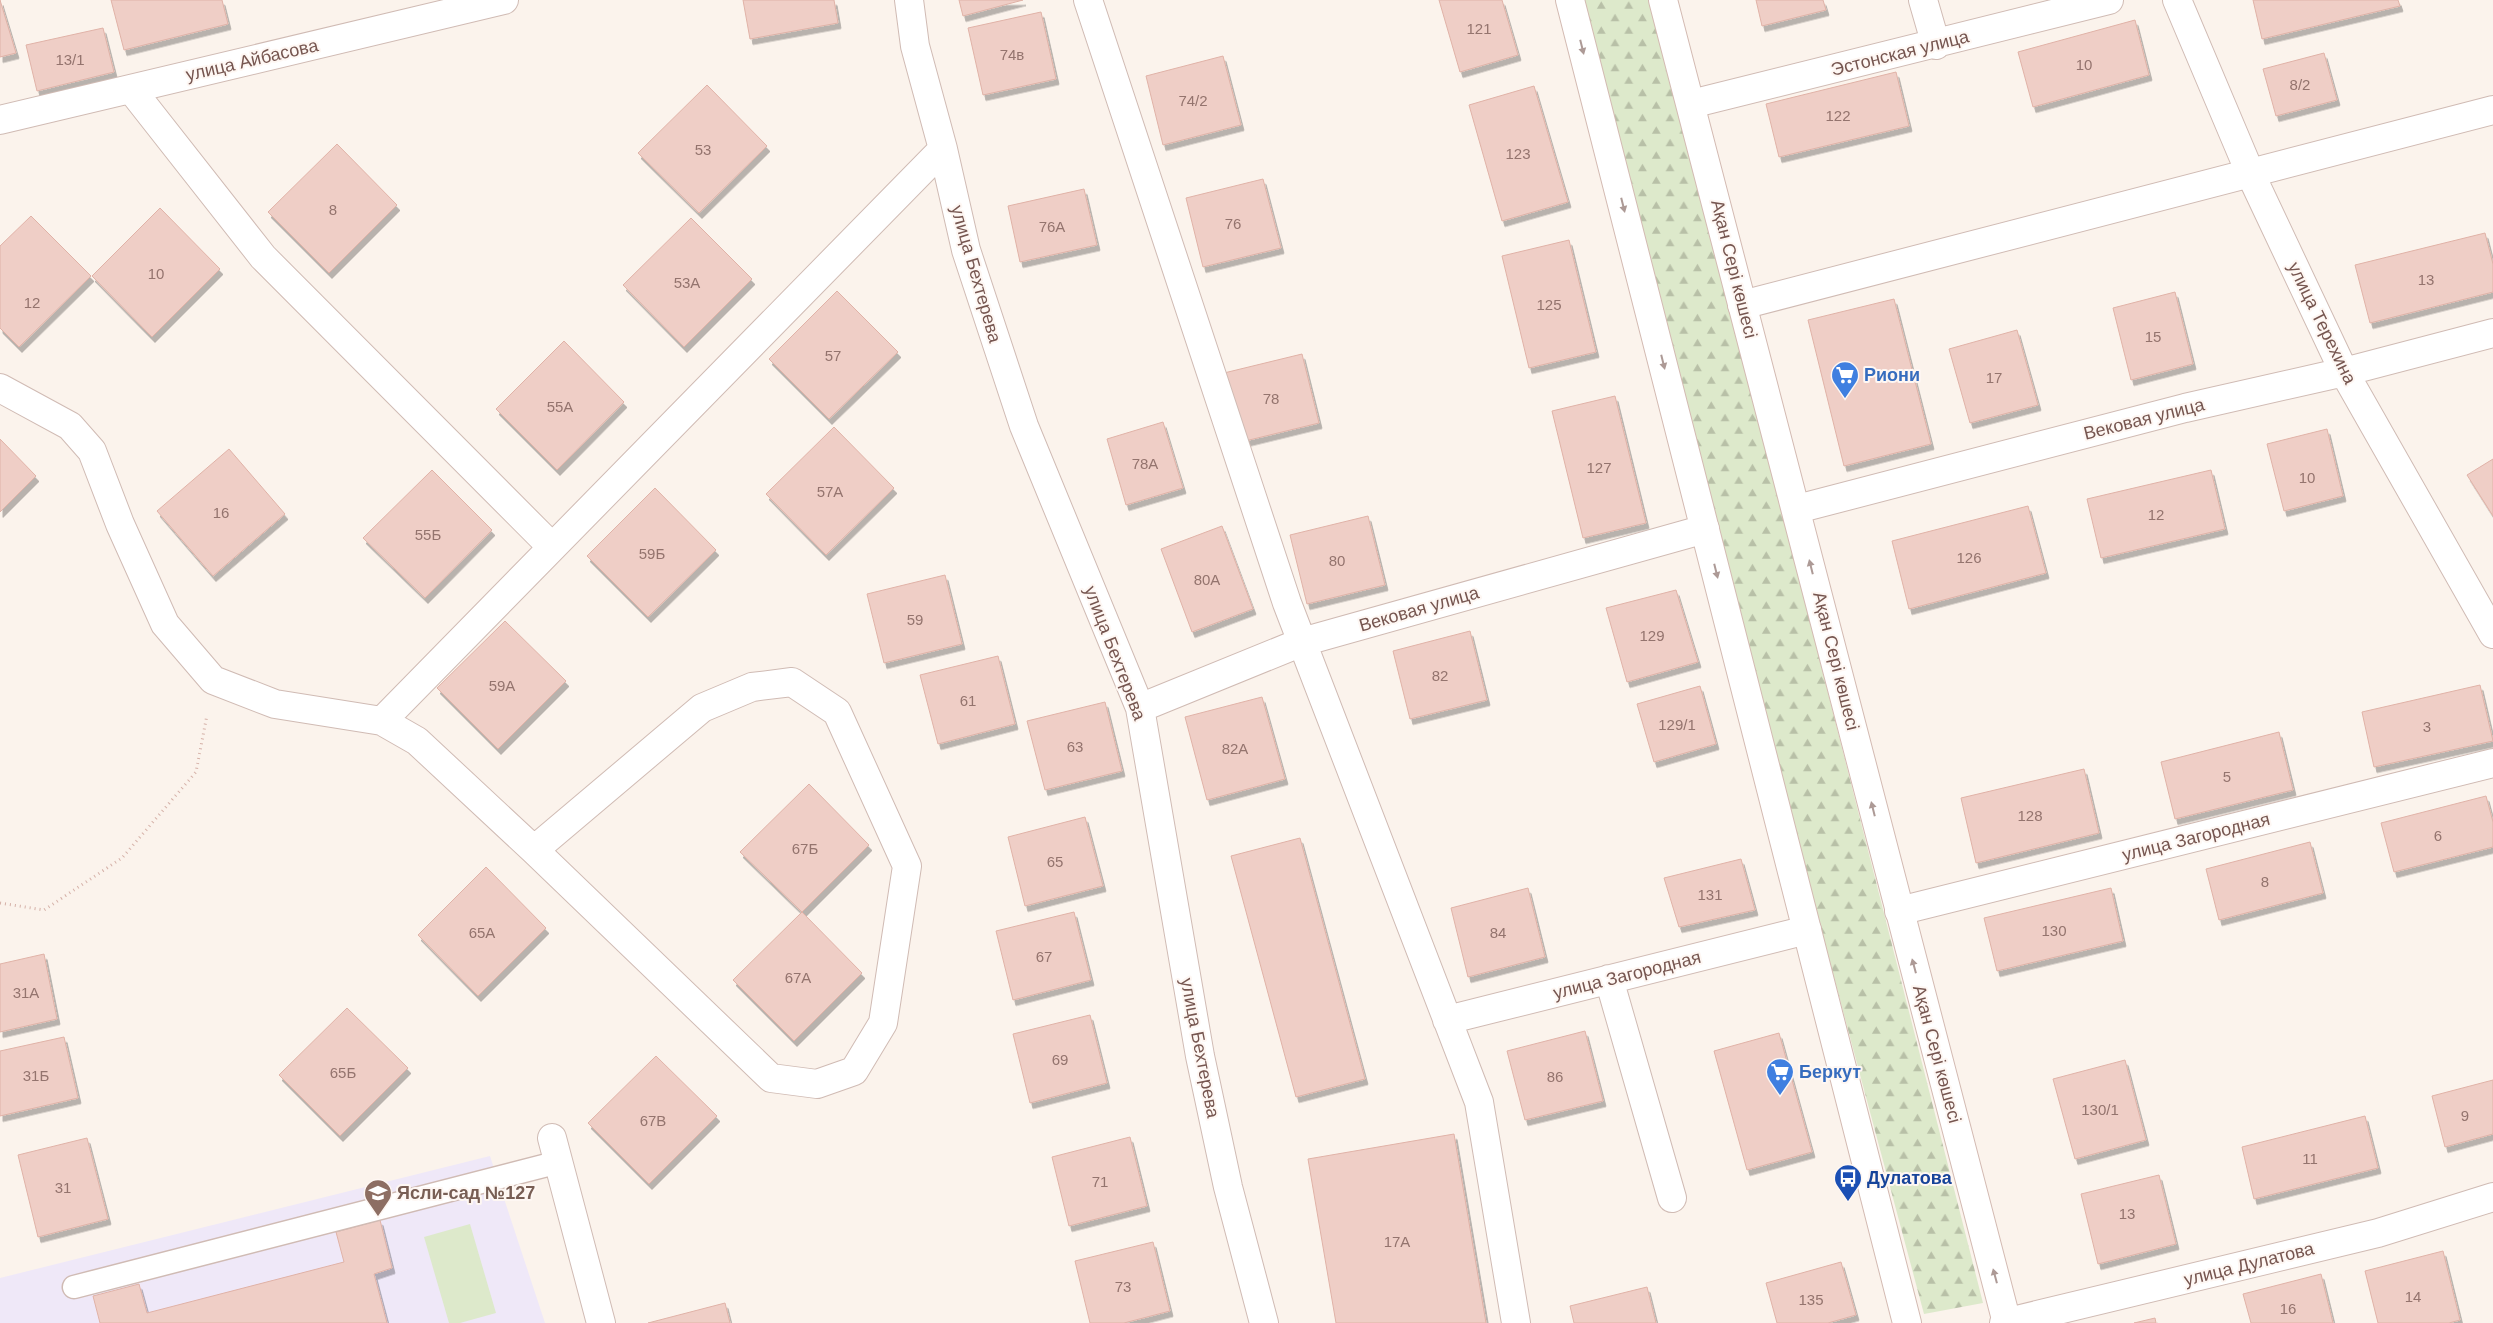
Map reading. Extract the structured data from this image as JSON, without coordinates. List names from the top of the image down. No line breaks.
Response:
{"streets":{"street":["Эстонская улица","улица Айбасова","Ақан Сері көшесі","улица Бехтерева","улица Терехина","Вековая улица","улица Загородная","улица Дулатова"]},"crossings":[["Эстонская улица","Ақан Сері көшесі"],["Ақан Сері көшесі","Вековая улица"],["Ақан Сері көшесі","улица Загородная"],["Ақан Сері көшесі","улица Дулатова"],["улица Бехтерева","Вековая улица"],["улица Терехина","Вековая улица"]],"places":{"supermarket":["Риони","Беркут"],"bus stop":["Дулатова"],"school or university":["Ясли-сад №127"]},"house_numbers":["121","74в","13/1","10","8/2","74/2","122","53","123","8","76","76А","10","13","53А","12","125","15","57","17","78","55А","78А","127","10","57А","16","12","55Б","59Б","126","80","80А","59","129","82","59А","61","129/1","3","63","82А","5","128","6","67Б","65","8","131","130","65А","84","67","67А","31А","69","65Б","31Б","86","130/1","9","67В","11","71","31","13","17А","73","14","135","16"]}
